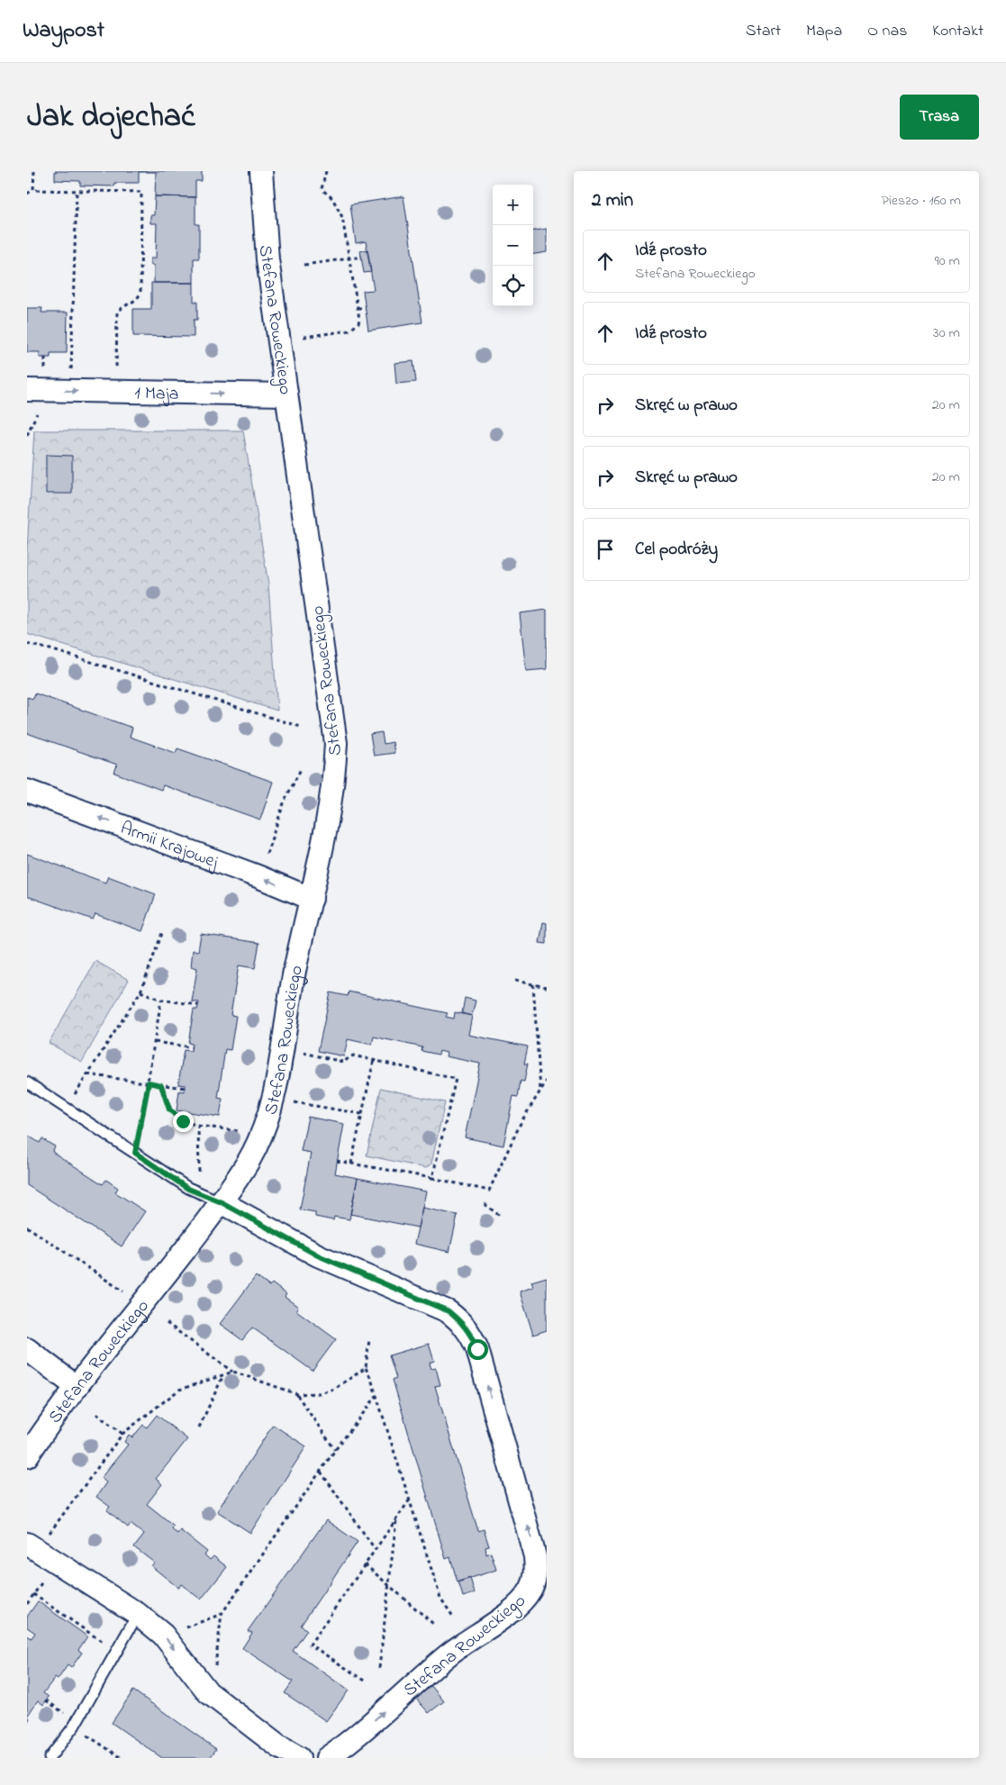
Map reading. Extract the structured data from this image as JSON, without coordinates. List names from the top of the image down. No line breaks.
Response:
{"streets":{"street":["Stefana Roweckiego","1 Maja","Armii Krajowej"]},"crossings":[["Stefana Roweckiego","1 Maja"],["Stefana Roweckiego","Armii Krajowej"]],"one_way":["1 Maja","Armii Krajowej"],"page":{"header":"Waypost","nav":["Start","Mapa","O nas","Kontakt"],"title":"Jak dojechać","buttons":"Trasa","heading":["2 min","Pieszo · 160 m"],"map_buttons":["+","−"],"list":[["Idź prosto","Stefana Roweckiego","90 m"],["Idź prosto","30 m"],["Skręć w prawo","20 m"],["Skręć w prawo","20 m"],"Cel podróży"]}}
